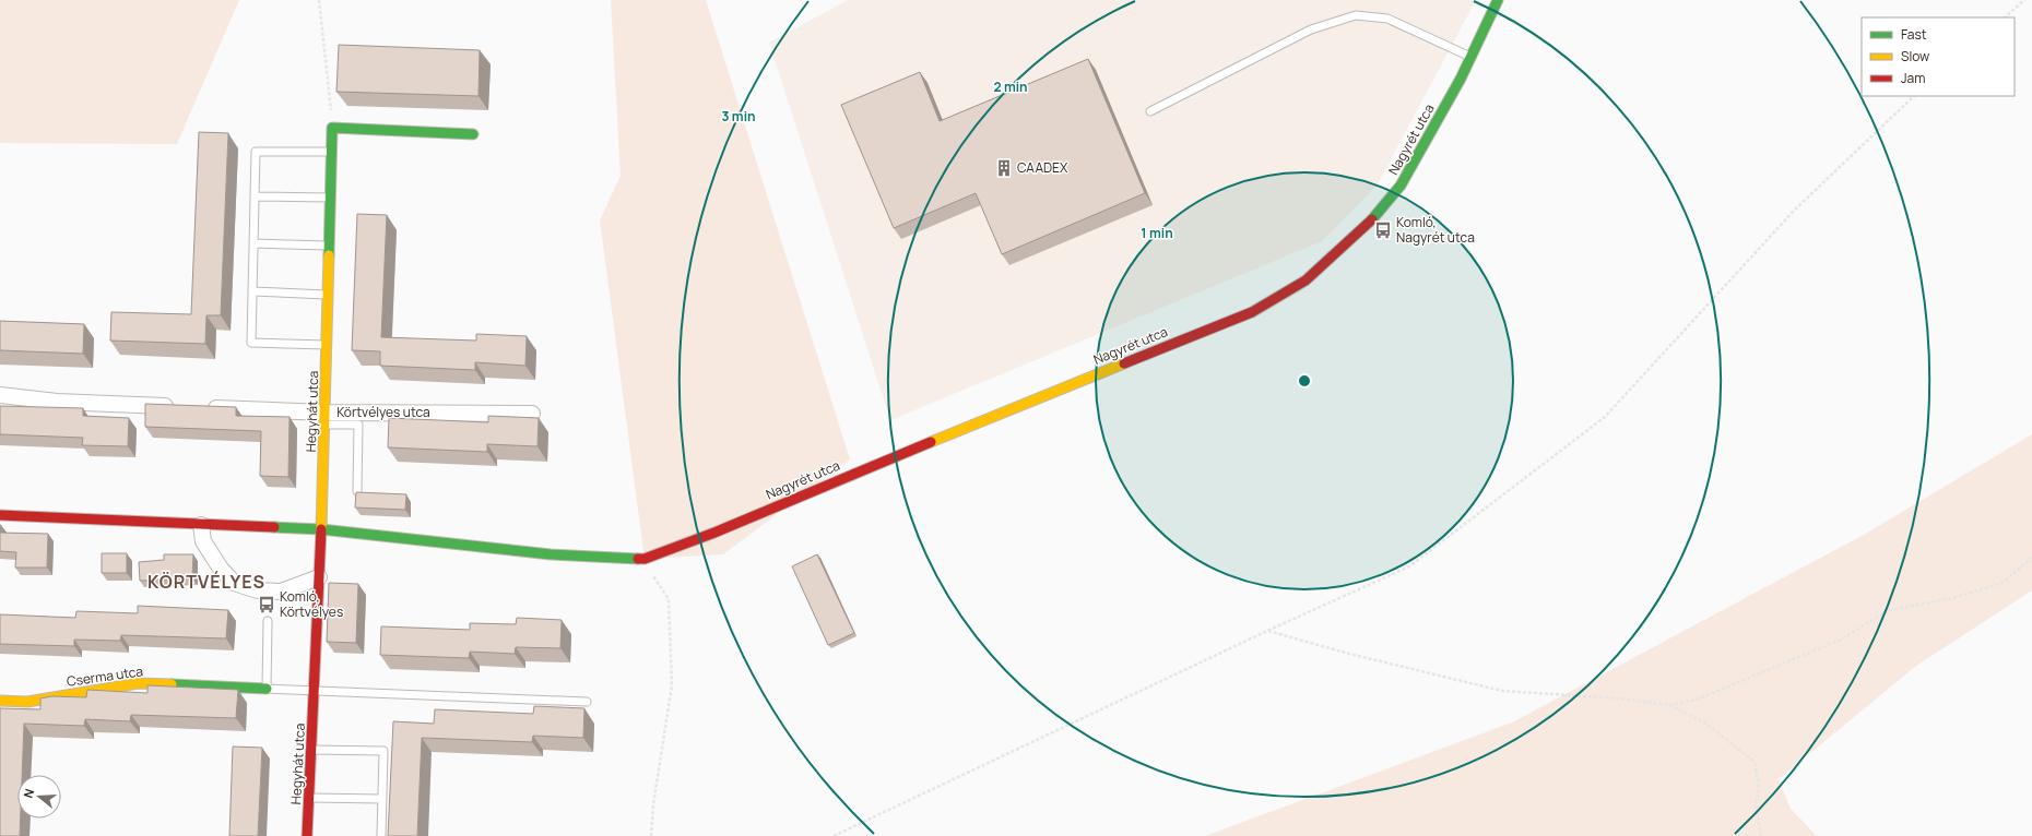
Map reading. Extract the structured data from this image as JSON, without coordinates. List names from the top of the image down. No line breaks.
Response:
{"streets":{"street":["Nagyrét utca","Hegyhát utca","Körtvélyes utca","Cserma utca"]},"crossings":[["Hegyhát utca","Körtvélyes utca"]],"districts":["KÖRTVÉLYES"],"places":{"building":["CAADEX"],"bus stop":["Komló, Nagyrét utca","Komló, Körtvélyes"]},"legend":["Fast","Slow","Jam"],"north":"left","rings":["2 min","3 min","1 min"]}
